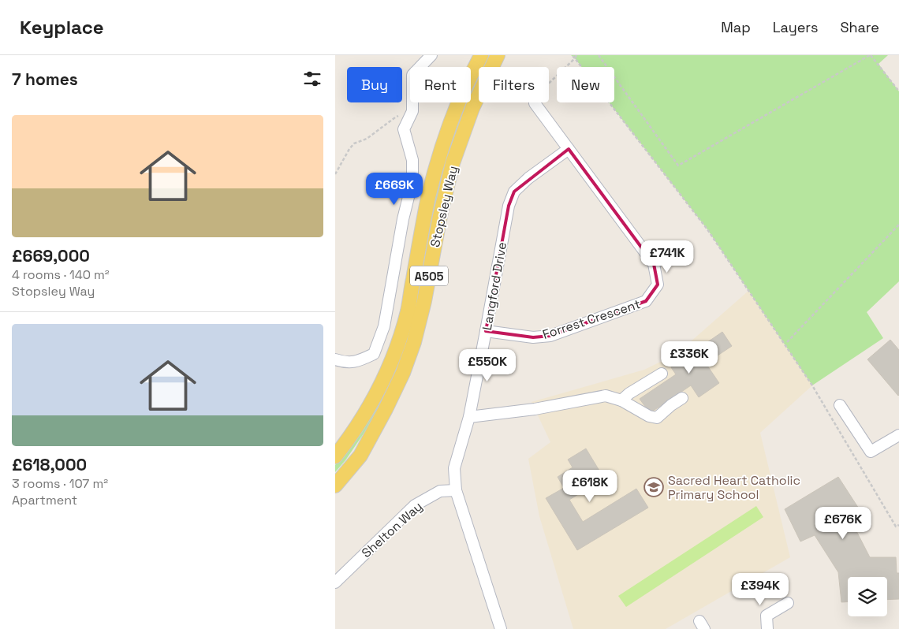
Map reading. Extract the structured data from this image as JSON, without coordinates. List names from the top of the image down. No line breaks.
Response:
{"streets":{"main road":["Stopsley Way","A505"],"street":["Langford Drive","Forrest Crescent","Shelton Way"]},"crossings":[["Langford Drive","Forrest Crescent"],["Langford Drive","Shelton Way"]],"places":{"school or university":["Sacred Heart Catholic Primary School"]},"page":{"header":"Keyplace","nav":["Map","Layers","Share"],"heading":"7 homes","chip":["Buy","Rent","Filters","New"],"list":[{"name":"£669,000","note":"4 rooms · 140 m² · Stopsley Way"},{"name":"£618,000","note":"3 rooms · 107 m² · Apartment"}],"price":["£669K","£741K","£336K","£550K","£618K","£676K","£394K"]}}
